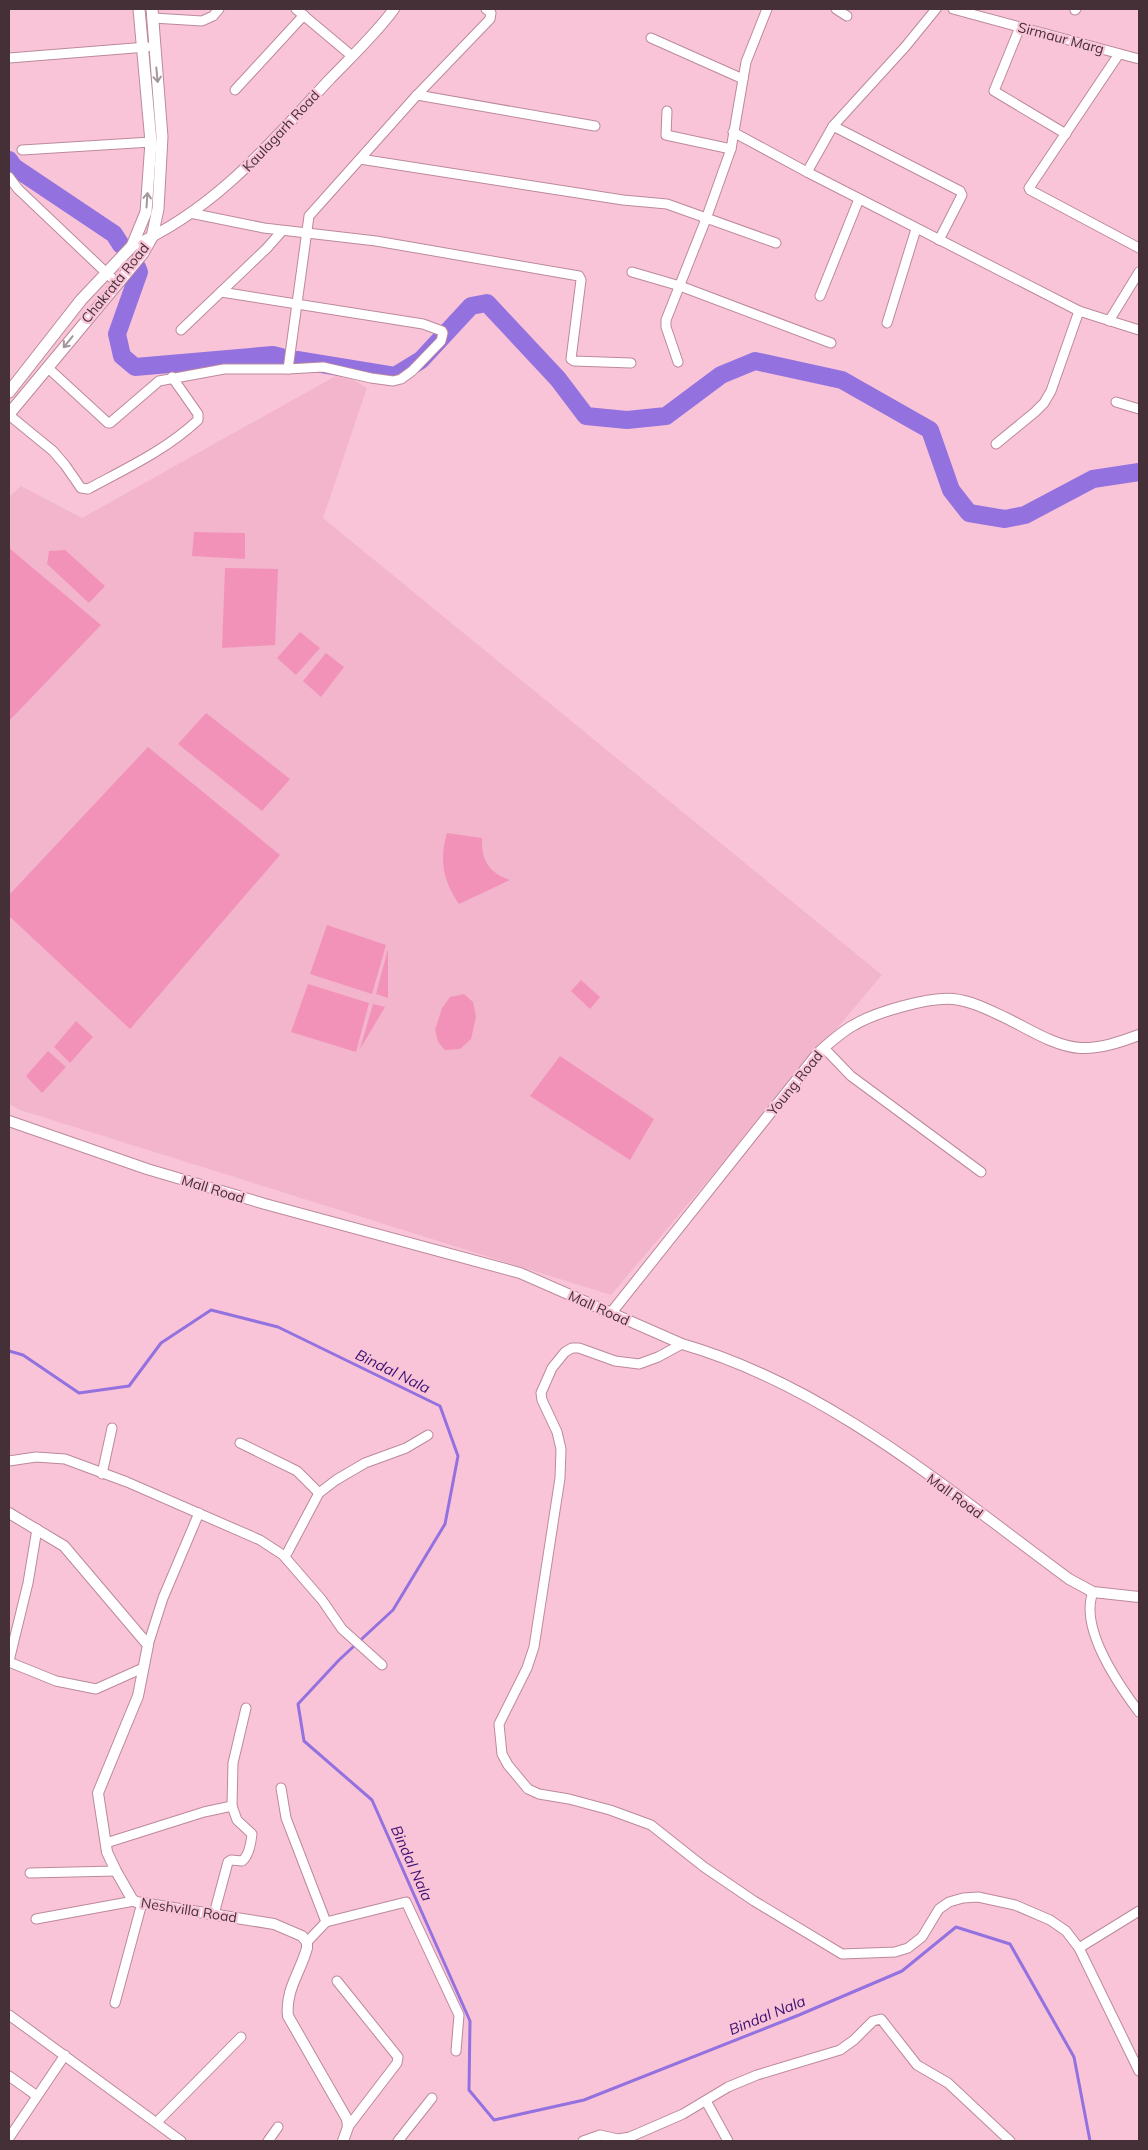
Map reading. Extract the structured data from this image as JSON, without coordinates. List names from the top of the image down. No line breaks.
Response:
{"streets":{"main road":["Chakrata Road"],"street":["Sirmaur Marg","Kaulagarh Road","Young Road","Mall Road","Neshvilla Road"]},"crossings":[["Kaulagarh Road","Chakrata Road"],["Young Road","Mall Road"]],"water":["Bindal Nala"]}
